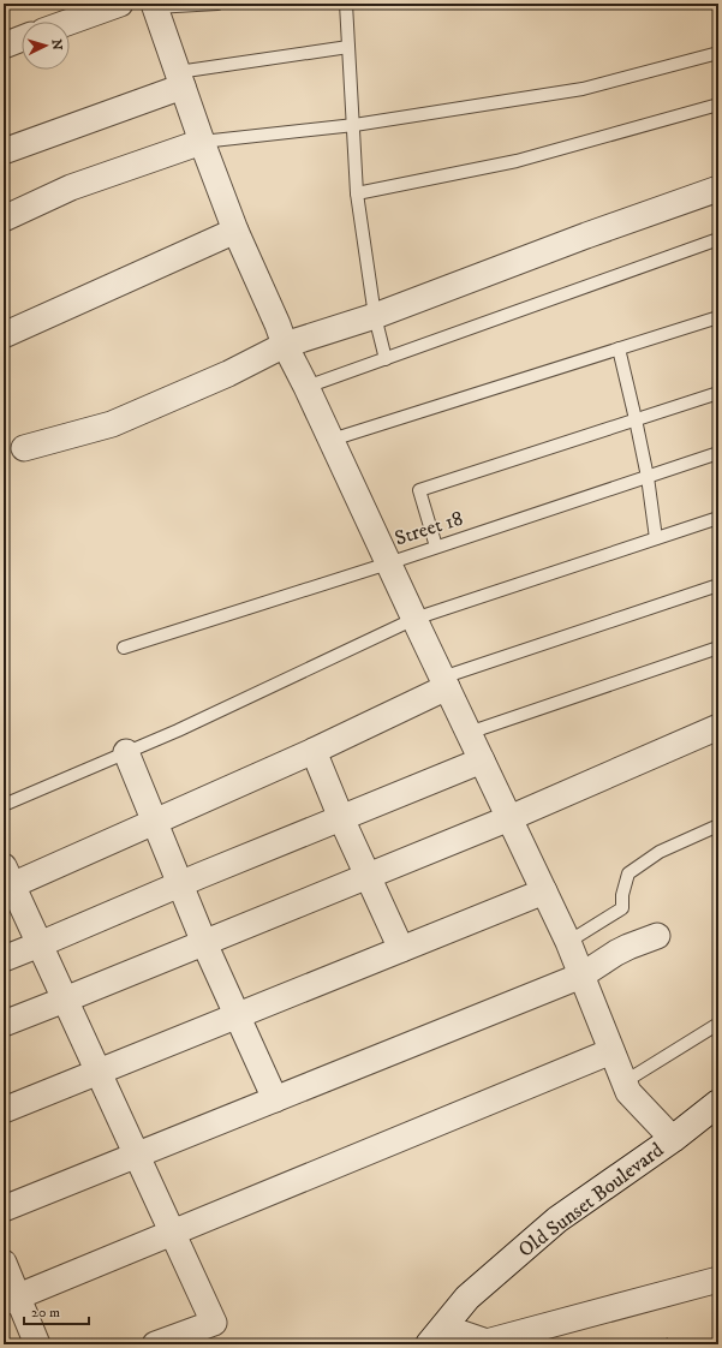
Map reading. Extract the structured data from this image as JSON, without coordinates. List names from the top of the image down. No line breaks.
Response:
{"streets":{"street":["Old Sunset Boulevard"],"lane":["Street 18"]},"scale_bar":"20 m","north":"right"}
